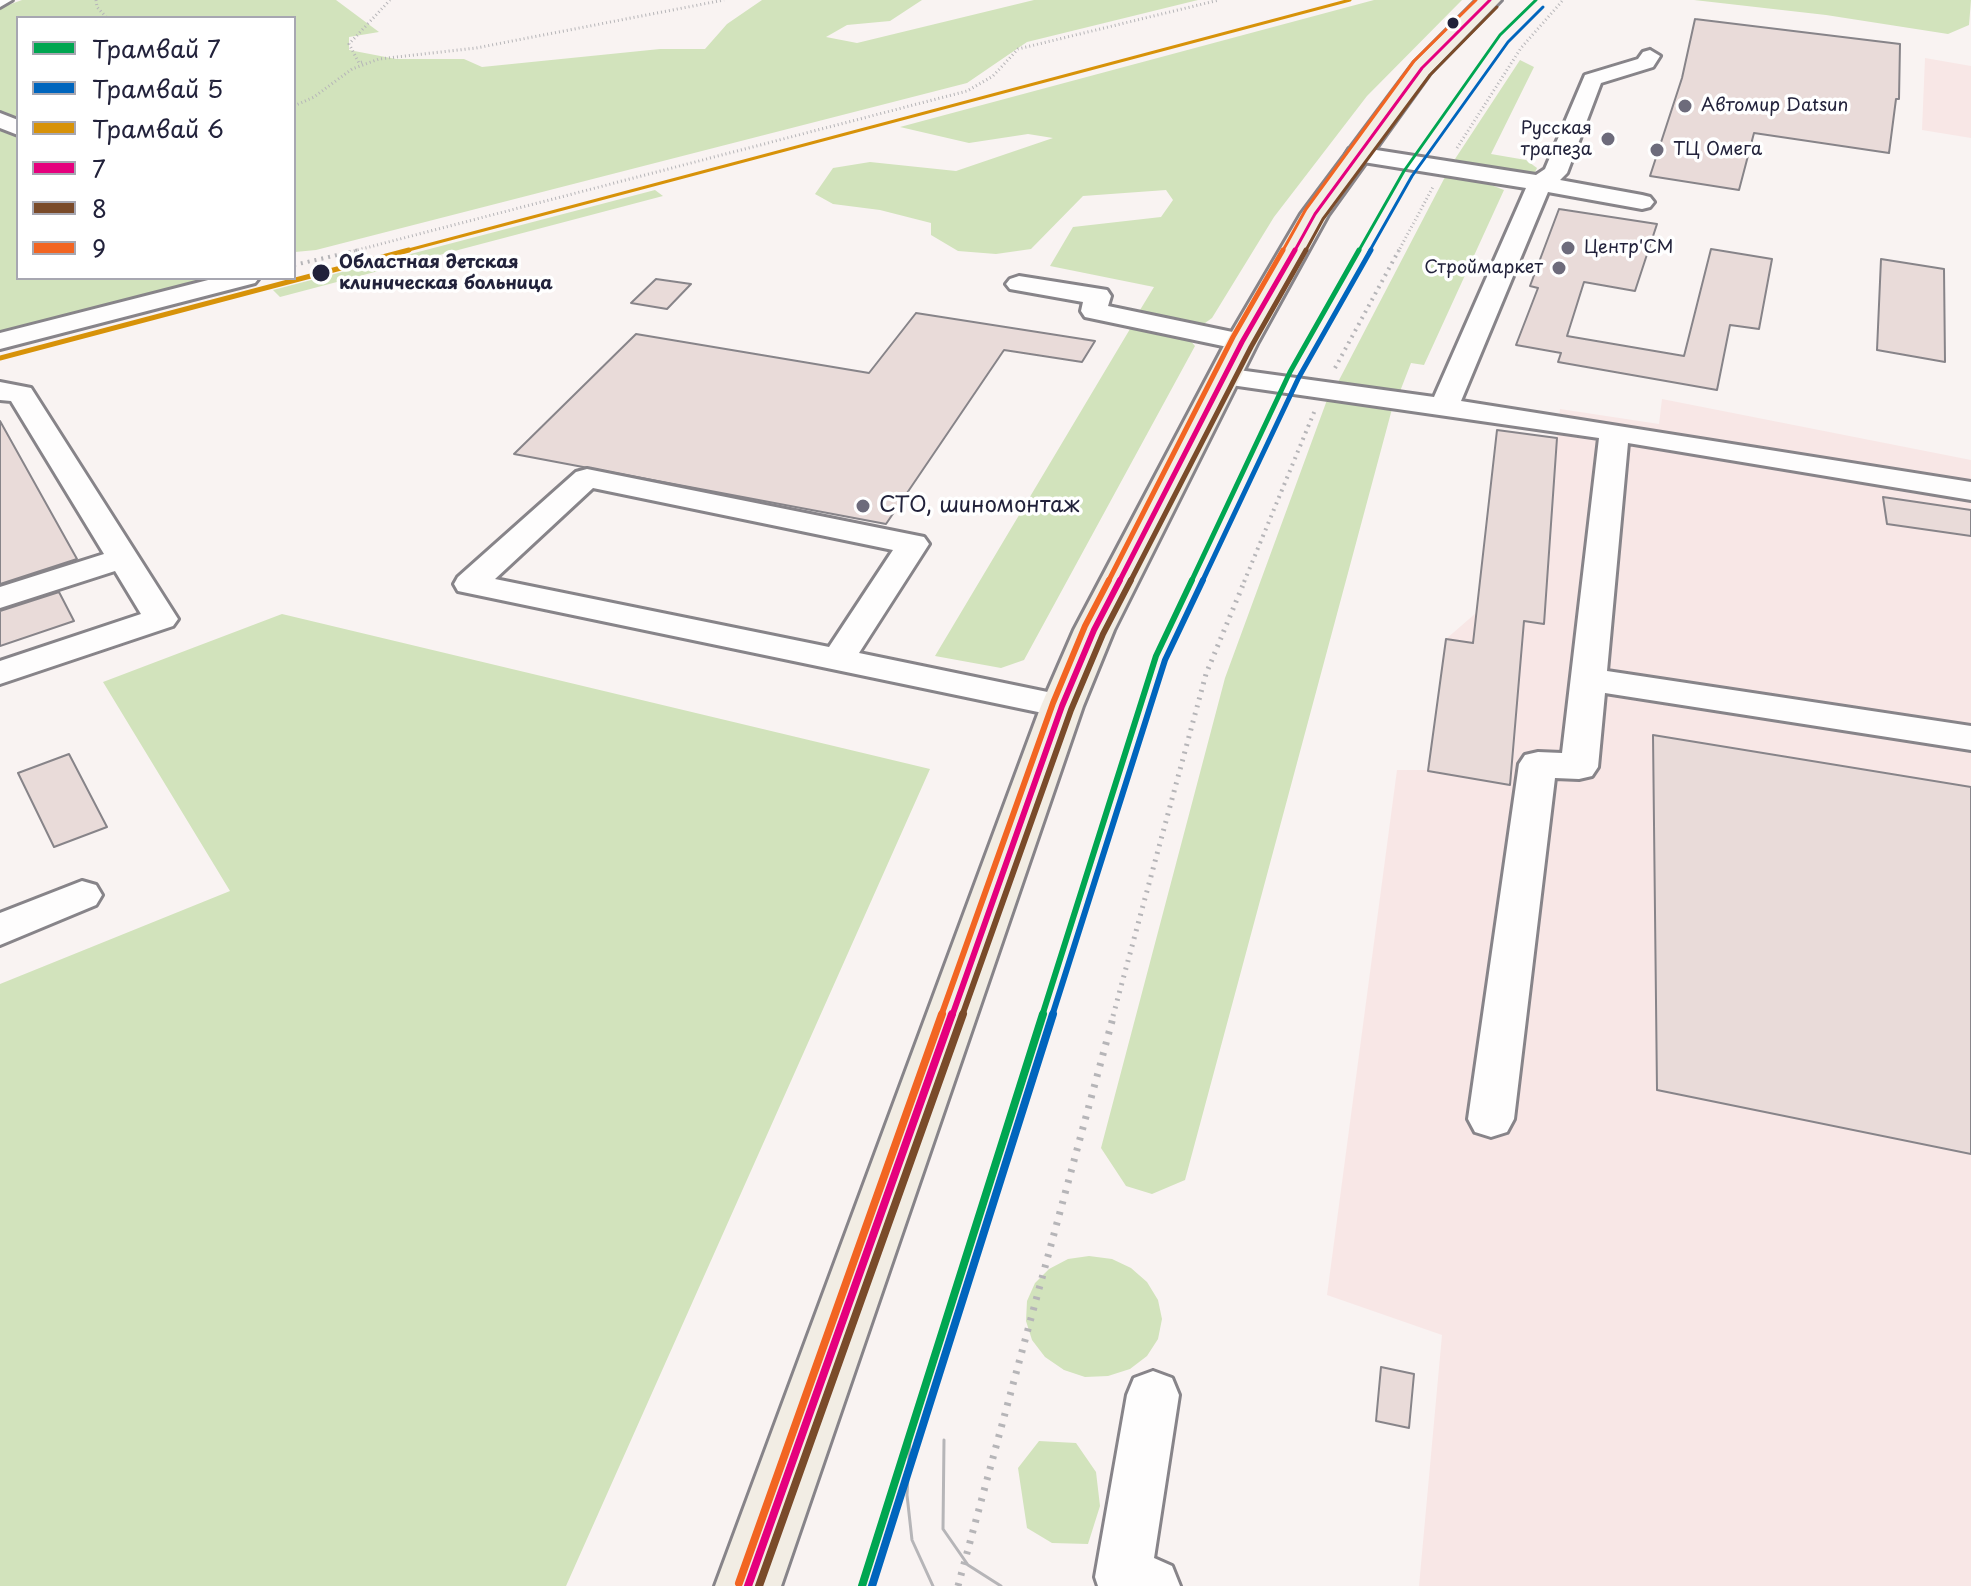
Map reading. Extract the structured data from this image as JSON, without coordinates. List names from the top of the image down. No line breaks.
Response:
{"places":["Автомир Datsun","Русская трапеза","ТЦ Омега","Центр'СМ","Строймаркет","Областная детская клиническая больница","СТО, шиномонтаж"],"lines":["tram line 7","tram line 6","transit line 7","transit line 9","tram line 5","transit line 8"],"legend":["Трамвай 7","Трамвай 5","Трамвай 6","7","8","9"]}
